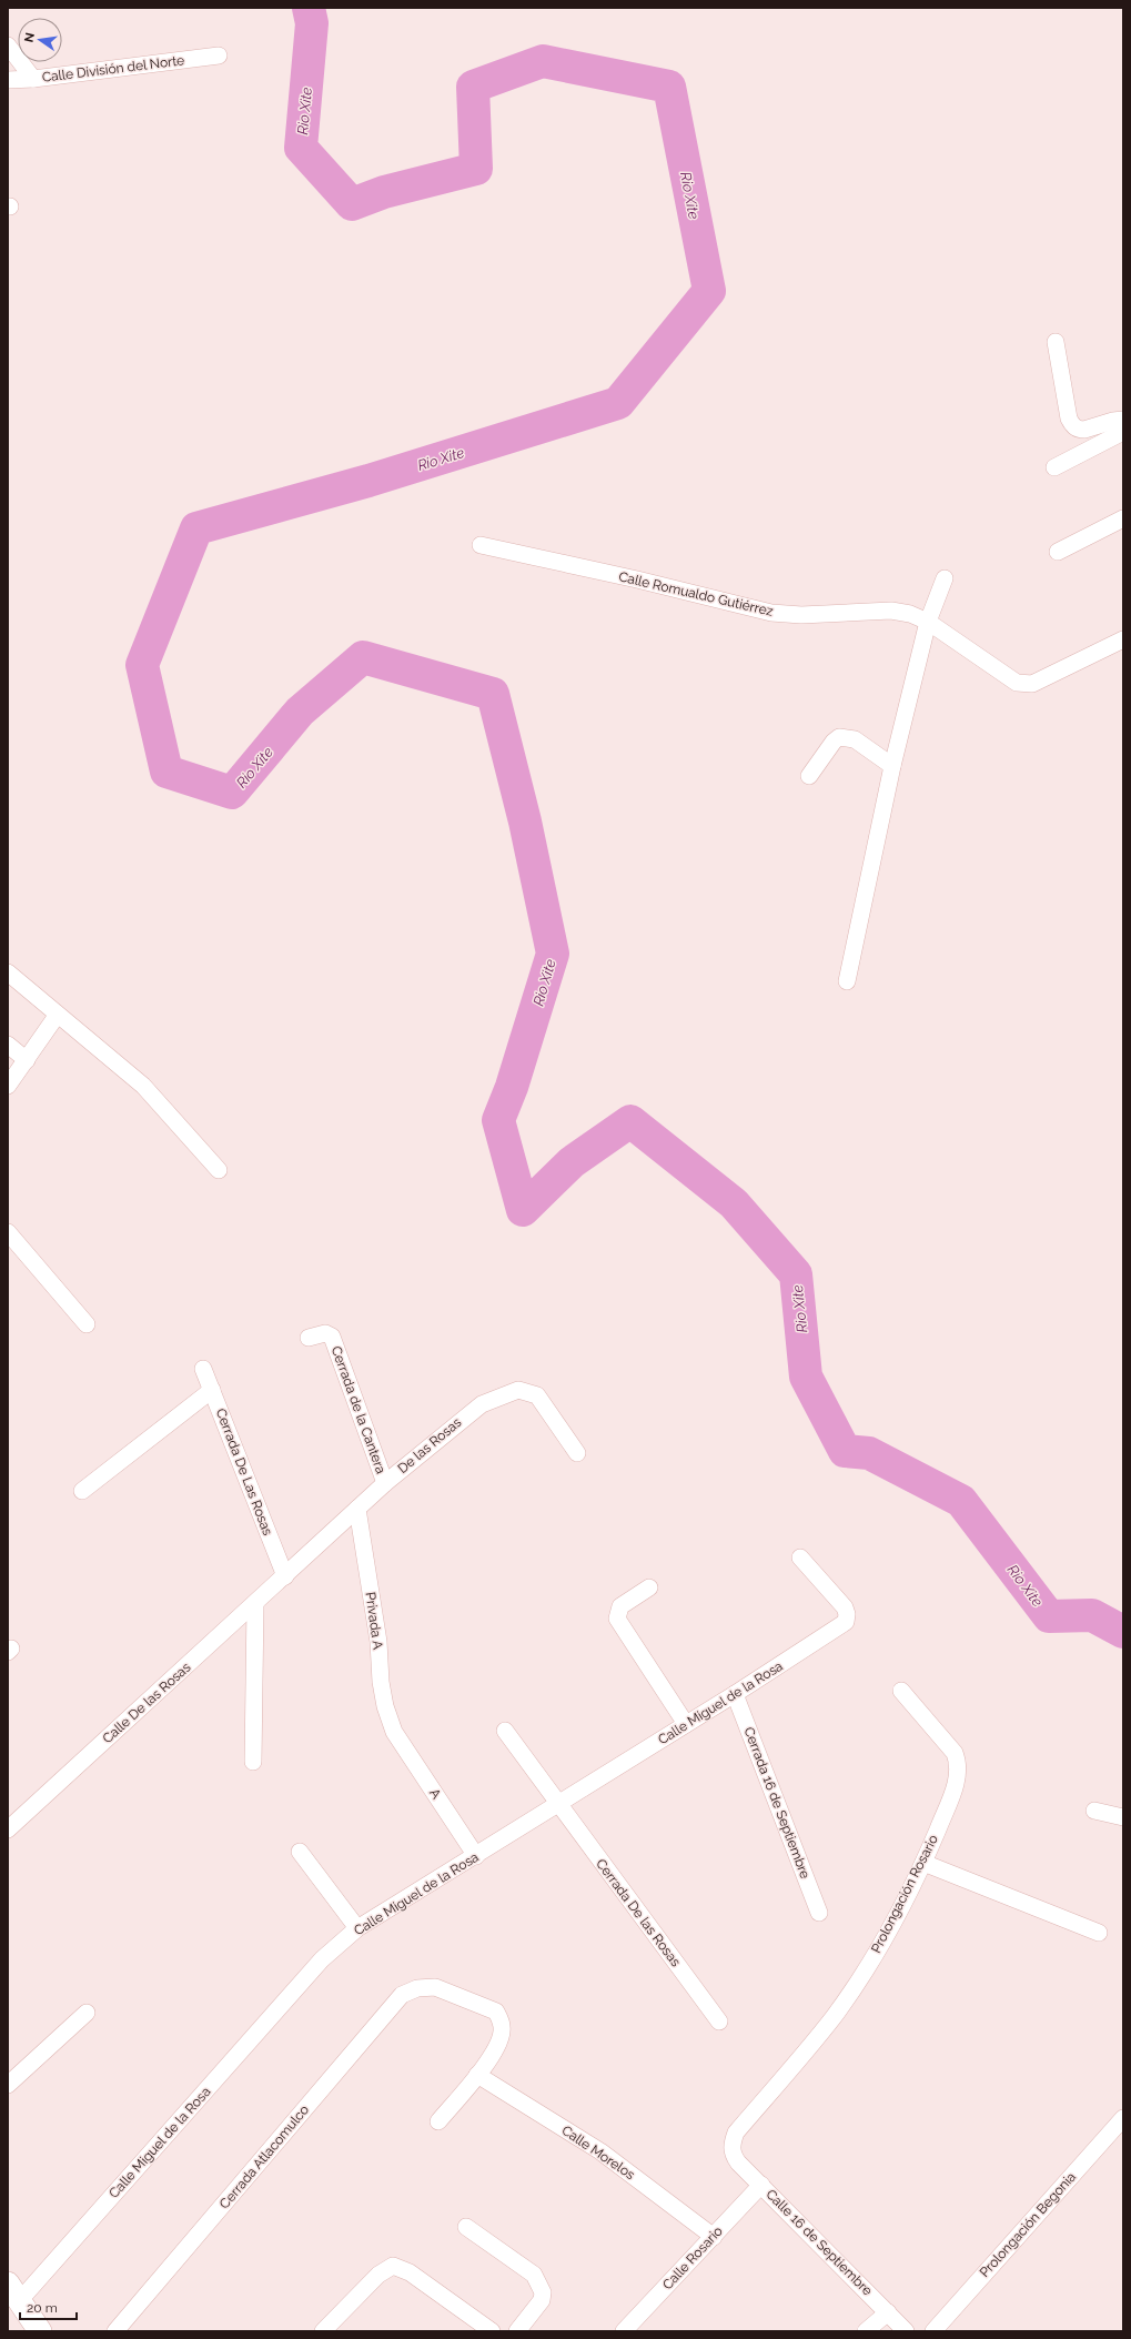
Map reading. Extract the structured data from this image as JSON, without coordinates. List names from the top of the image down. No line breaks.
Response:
{"streets":{"street":["Calle División del Norte","Calle Romualdo Gutiérrez","Cerrada de la Cantera","De las Rosas","Cerrada De Las Rosas","Privada A","Calle De las Rosas","Calle Miguel de la Rosa","A","Cerrada 16 de Septiembre","Prolongación Rosario","Cerrada De las Rosas","Calle Morelos","Cerrada Atlacomulco","Prolongación Begonia","Calle 16 de Septiembre","Calle Rosario"]},"crossings":[["Cerrada de la Cantera","De las Rosas"],["De las Rosas","Cerrada De Las Rosas"],["De las Rosas","Privada A"],["De las Rosas","Calle De las Rosas"],["Cerrada De Las Rosas","Calle De las Rosas"],["Privada A","A"],["Calle Miguel de la Rosa","A"],["Calle Miguel de la Rosa","Cerrada 16 de Septiembre"],["Calle Miguel de la Rosa","Cerrada De las Rosas"],["Prolongación Rosario","Calle 16 de Septiembre"],["Calle Morelos","Cerrada Atlacomulco"],["Calle Morelos","Calle Rosario"],["Calle 16 de Septiembre","Calle Rosario"]],"water":["Rio Xite"],"scale_bar":"20 m","north":"left"}
